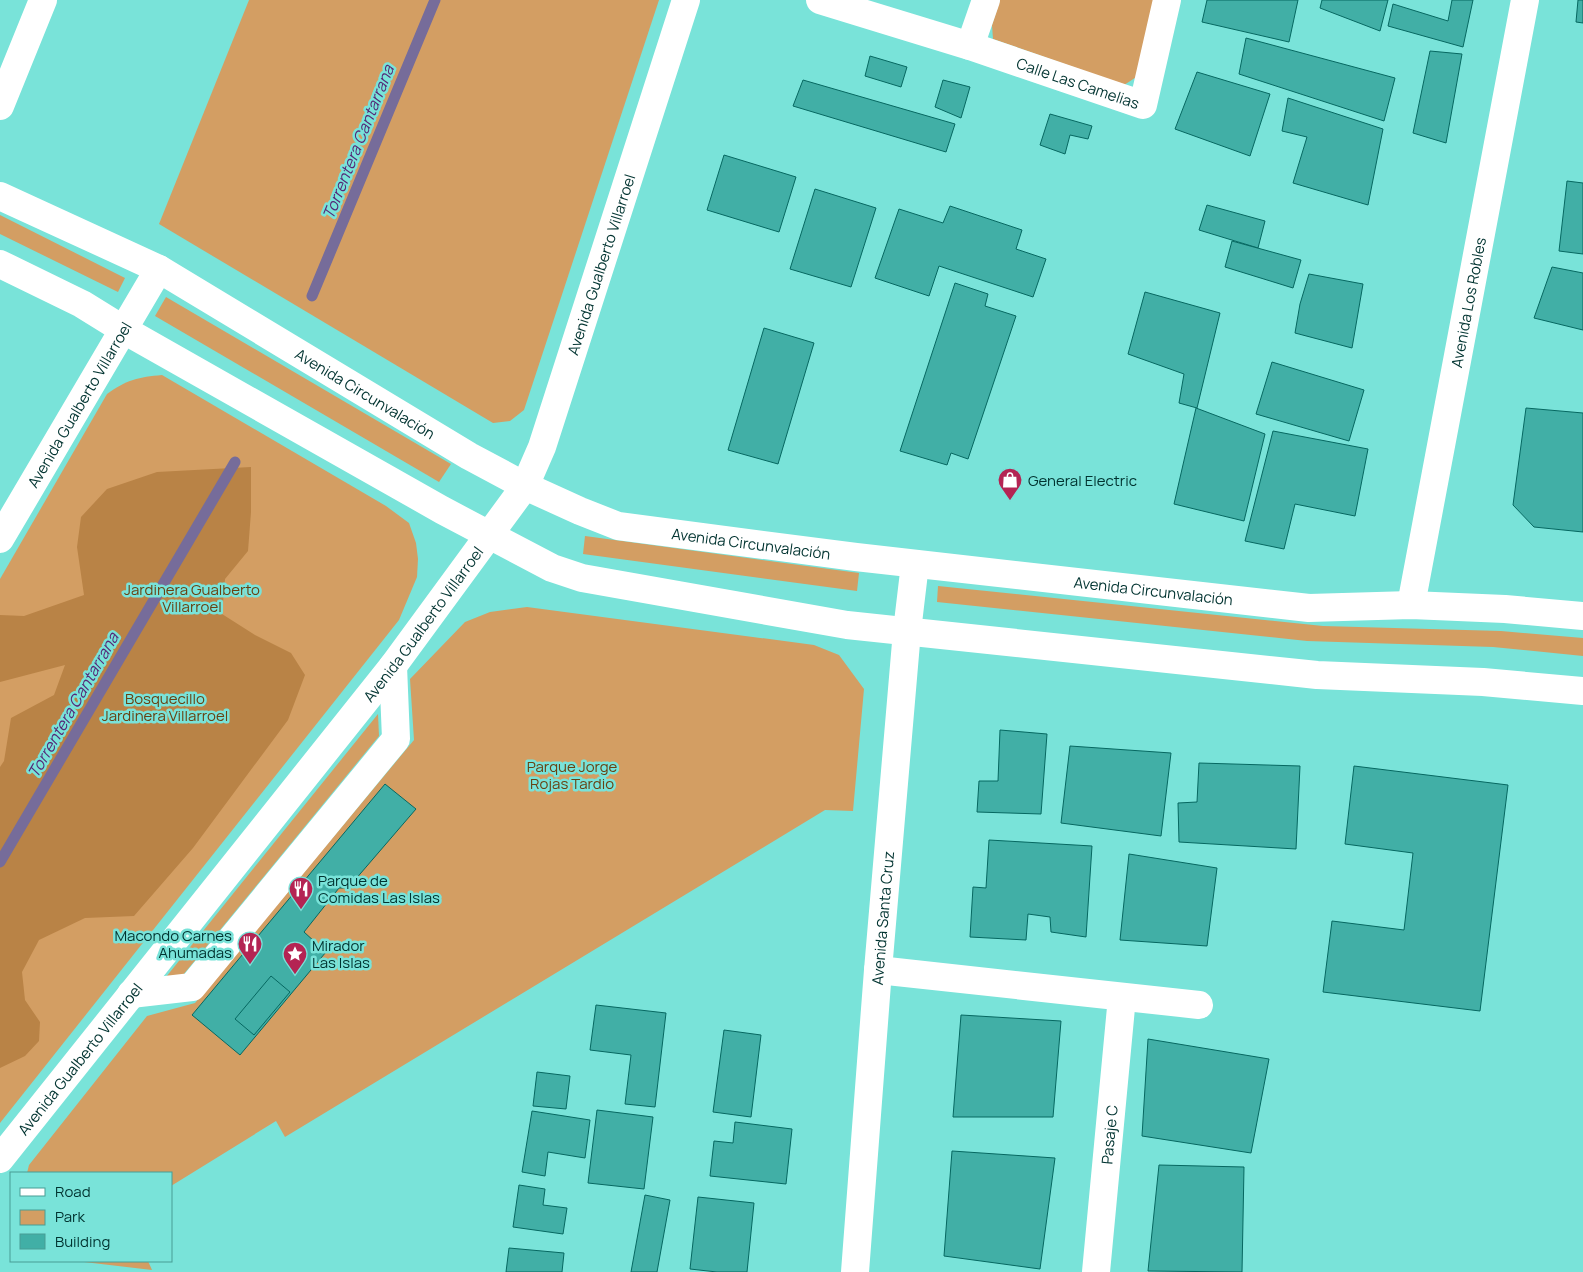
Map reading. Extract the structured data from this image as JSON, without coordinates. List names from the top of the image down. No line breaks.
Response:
{"streets":{"main road":["Calle Las Camelias","Avenida Gualberto Villarroel","Avenida Los Robles","Avenida Circunvalación","Avenida Santa Cruz","Pasaje C"]},"crossings":[["Avenida Gualberto Villarroel","Avenida Circunvalación"],["Avenida Los Robles","Avenida Circunvalación"],["Avenida Circunvalación","Avenida Santa Cruz"]],"water":["Torrentera Cantarrana"],"parks":["Jardinera Gualberto Villarroel","Bosquecillo Jardinera Villarroel","Parque Jorge Rojas Tardio"],"places":{"shop":["General Electric"],"restaurant":["Parque de Comidas Las Islas","Macondo Carnes Ahumadas"],"place":["Mirador Las Islas"]},"legend":["Road","Park","Building"]}
